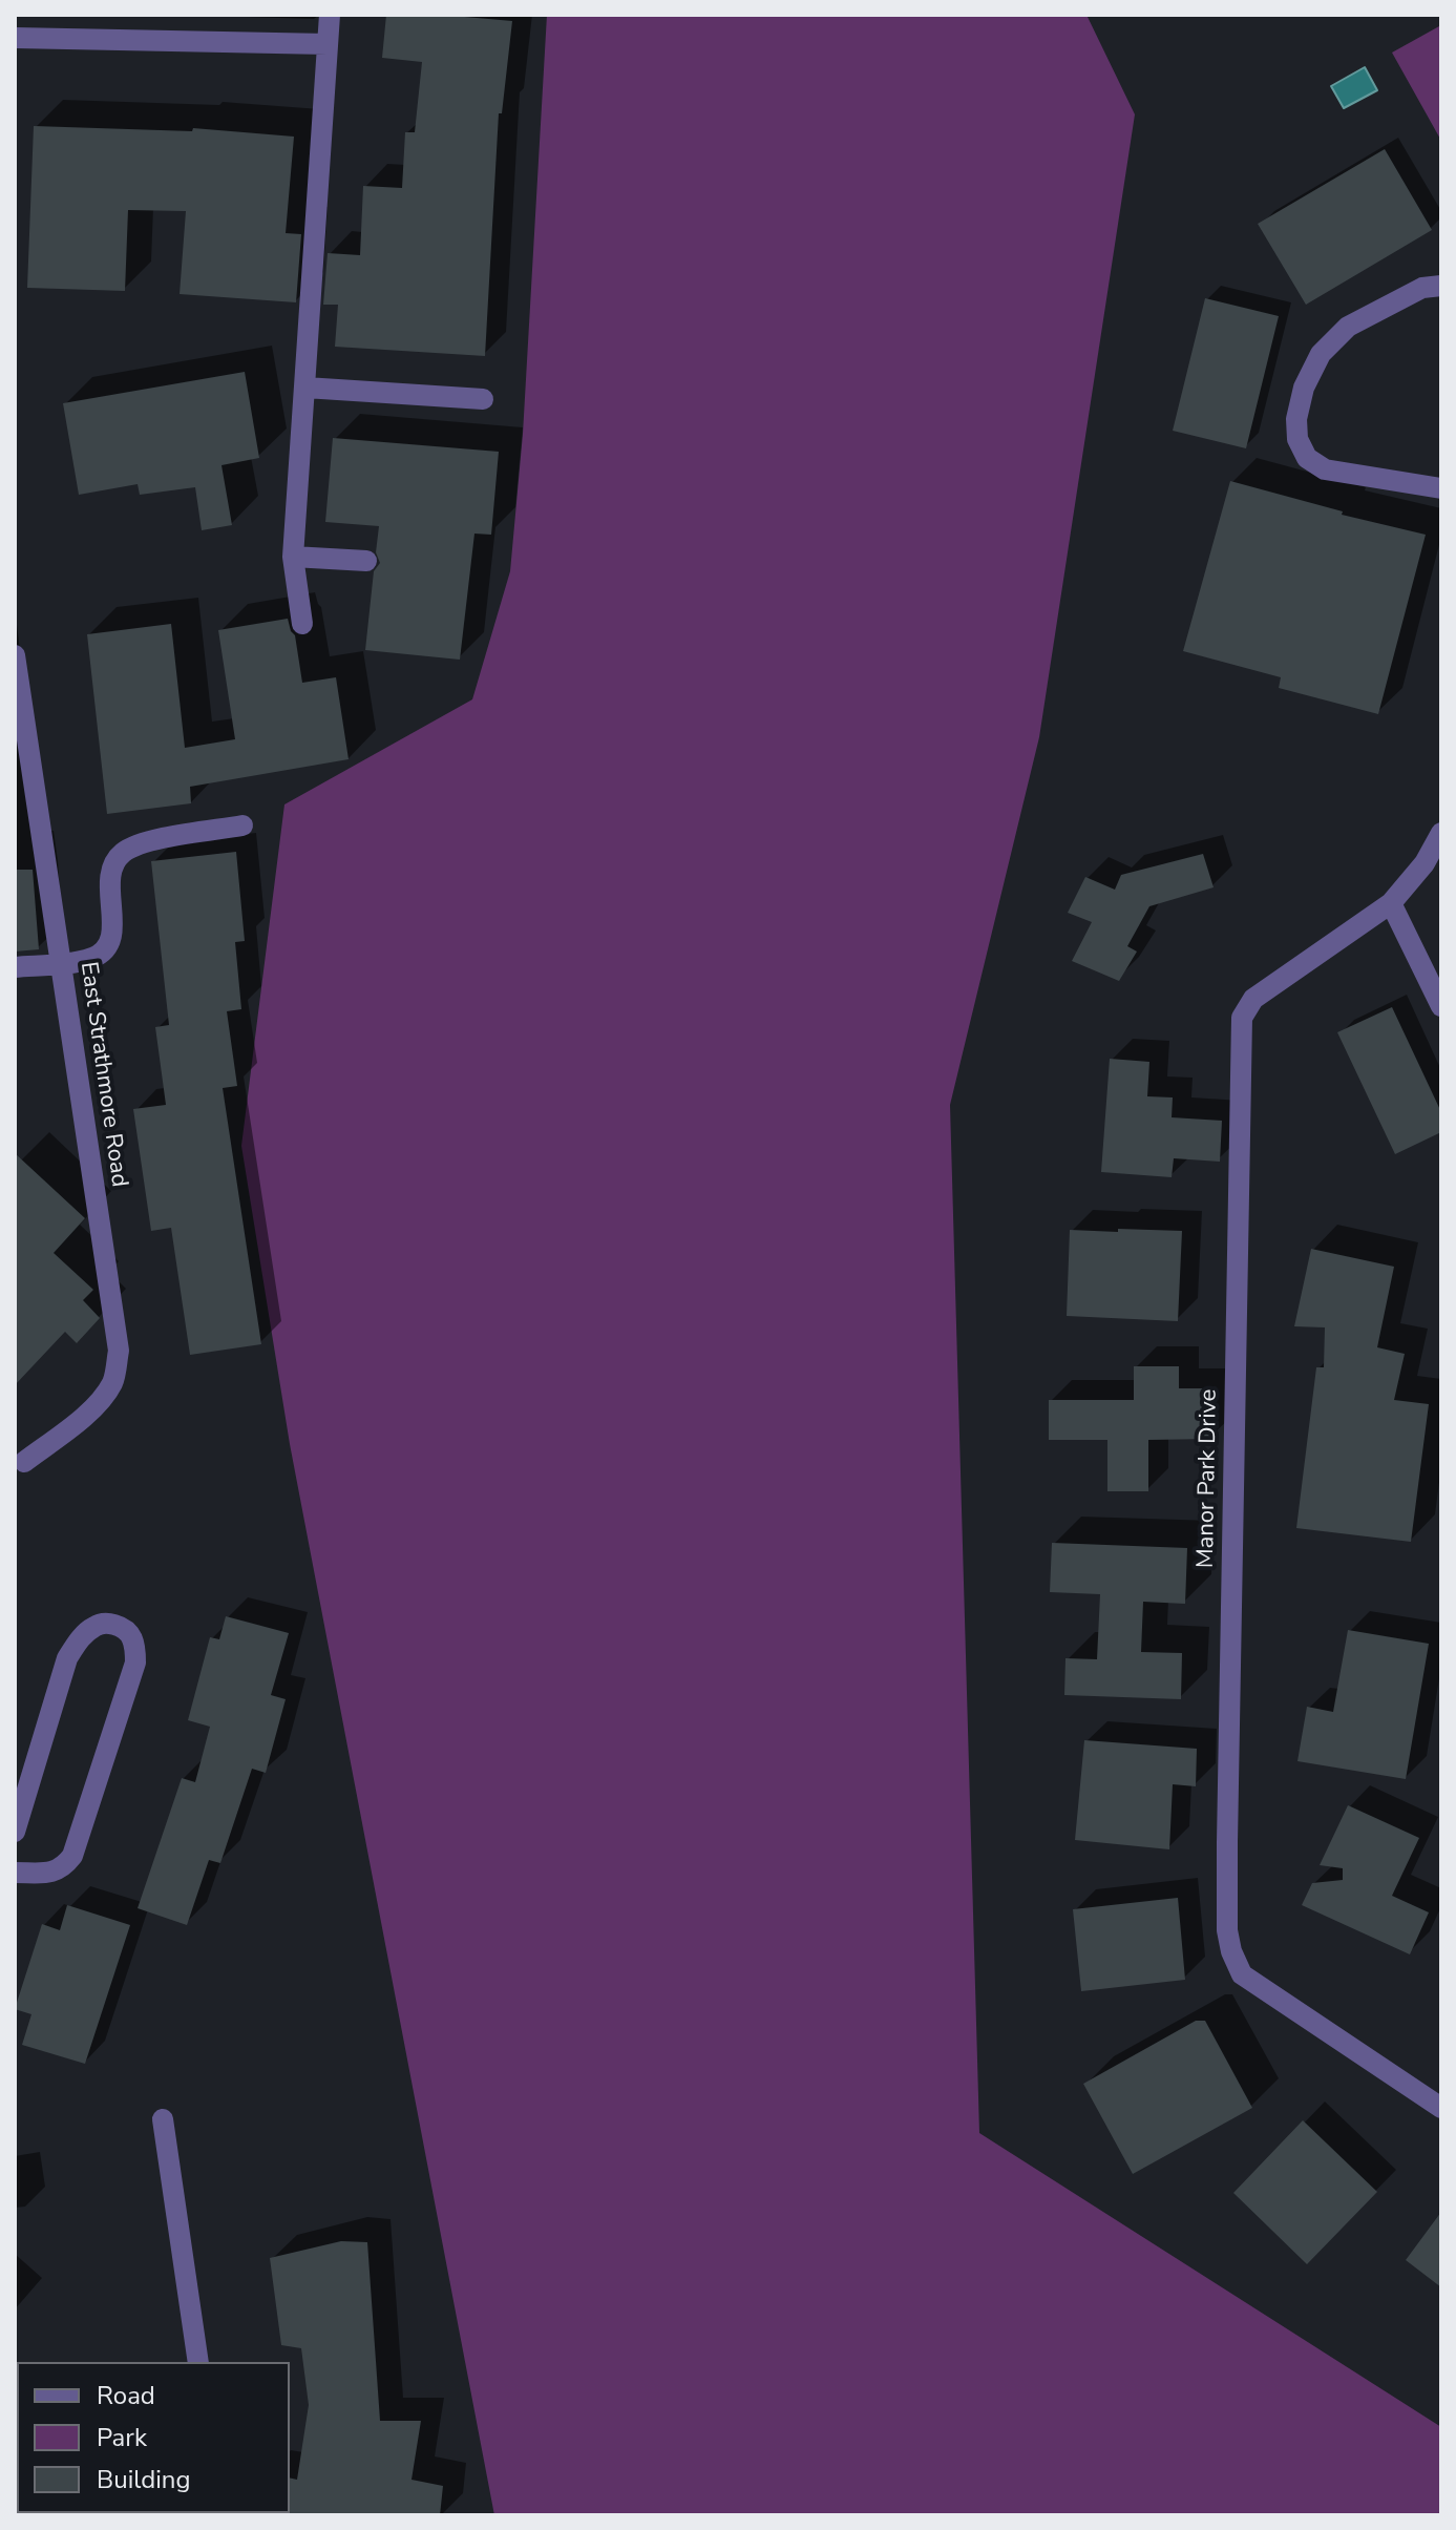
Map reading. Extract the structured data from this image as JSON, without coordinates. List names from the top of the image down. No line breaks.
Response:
{"streets":{"street":["East Strathmore Road","Manor Park Drive"]},"legend":["Road","Park","Building"]}
